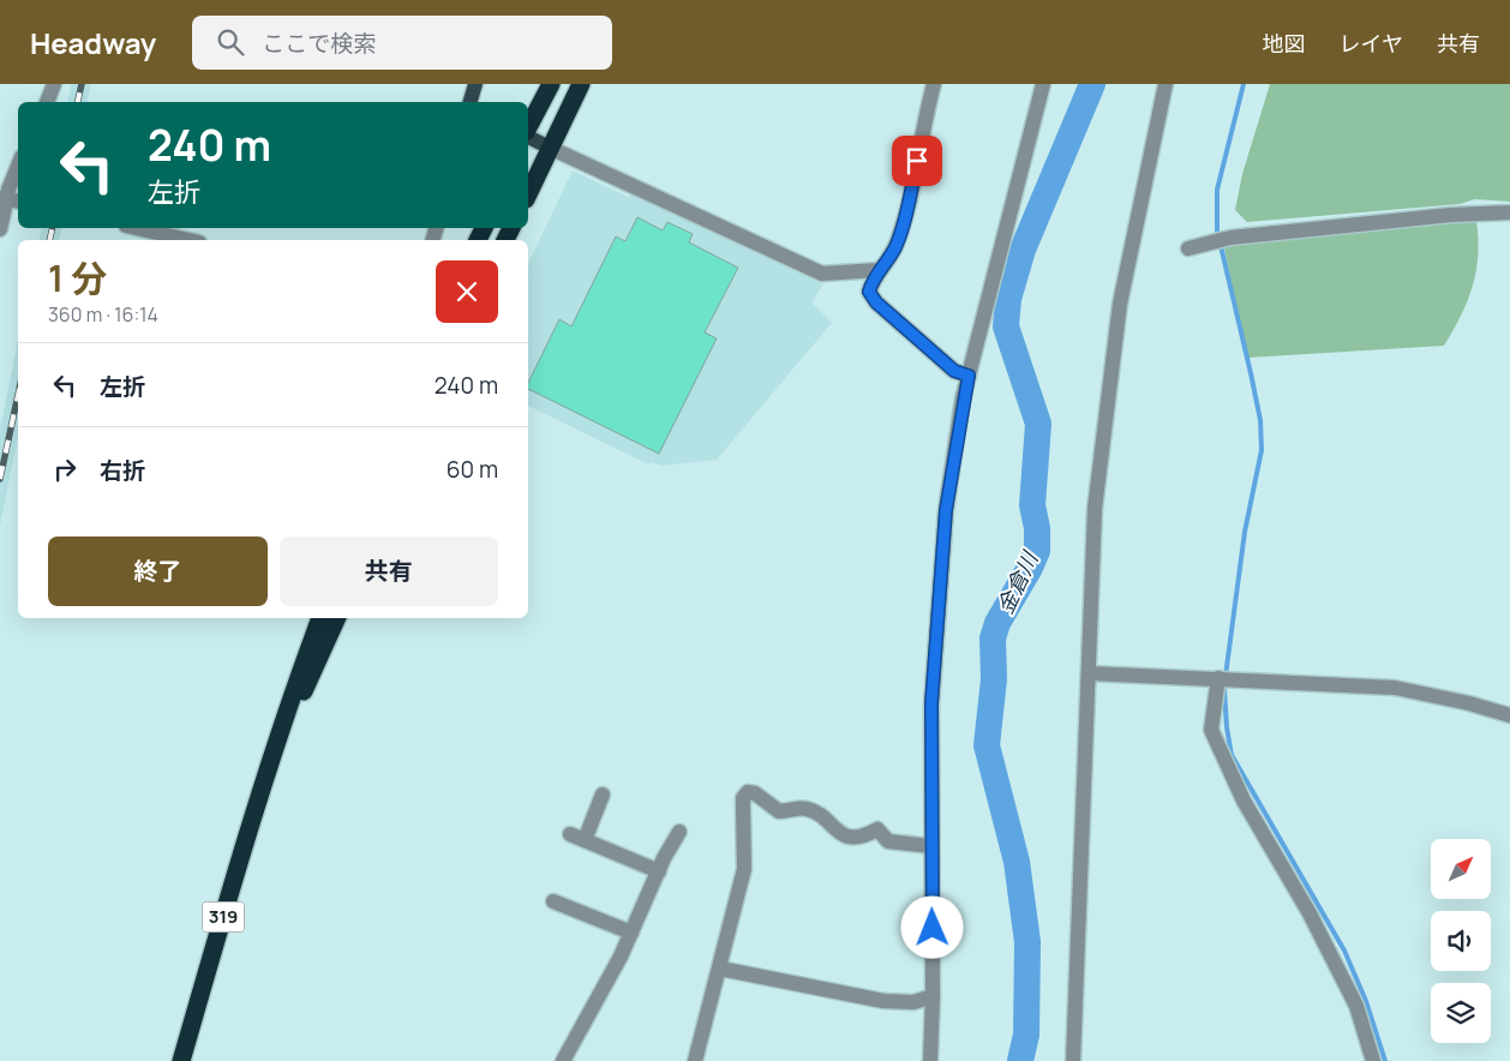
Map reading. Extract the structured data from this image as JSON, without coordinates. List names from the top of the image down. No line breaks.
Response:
{"streets":{"highway":["319"]},"water":["金倉川"],"north":"top right","page":{"header":"Headway","search":"ここで検索","nav":["地図","レイヤ","共有"],"turn":["240 m","左折"],"heading":["1 分","360 m · 16:14"],"list":[{"name":"左折","value":"240 m"},{"name":"右折","value":"60 m"}],"buttons":["終了","共有"]}}
